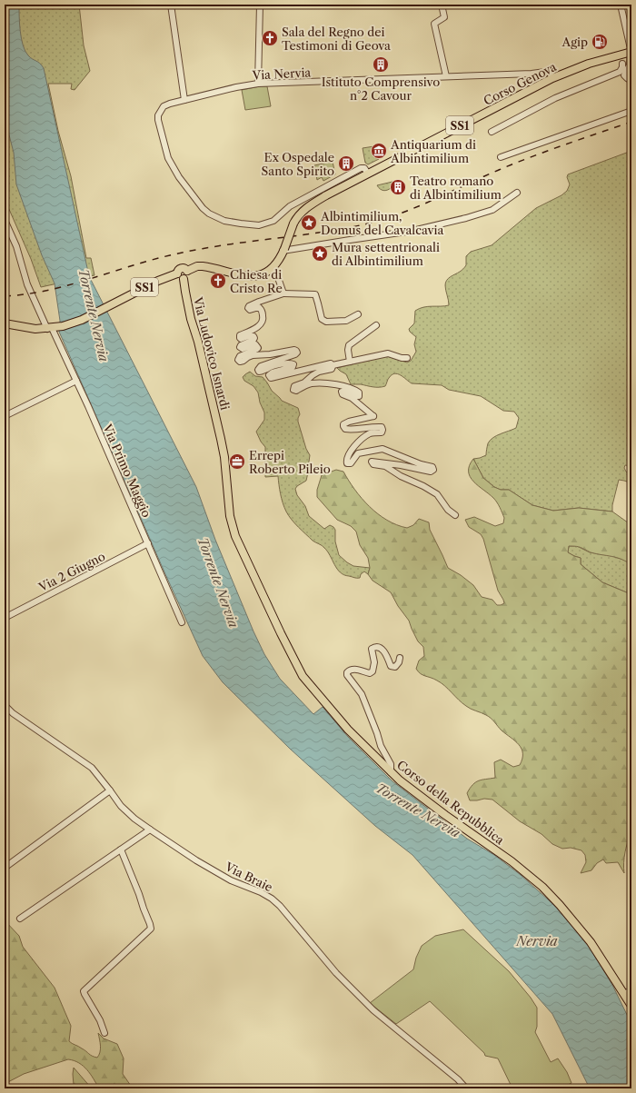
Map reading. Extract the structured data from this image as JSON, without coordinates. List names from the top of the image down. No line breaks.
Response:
{"streets":{"main road":["Corso Genova","SS1","Via Ludovico Isnardi","Corso della Repubblica"],"street":["Via Nervia","Via Primo Maggio","Via 2 Giugno","Via Braie"]},"crossings":[["Via Nervia","Corso Genova"],["Corso Genova","SS1"],["SS1","Via Ludovico Isnardi"],["SS1","Via Primo Maggio"],["Via Ludovico Isnardi","Corso della Repubblica"],["Via Primo Maggio","Via 2 Giugno"]],"water":["Torrente Nervia","Nervia"],"places":{"church":["Sala del Regno dei Testimoni di Geova","Chiesa di Cristo Re"],"fuel station":["Agip"],"building":["Istituto Comprensivo n°2 Cavour","Ex Ospedale Santo Spirito","Teatro romano di Albintimilium"],"museum":["Antiquarium di Albintimilium"],"place":["Albintimilium, Domus del Cavalcavia","Mura settentrionali di Albintimilium"],"office":["Errepi Roberto Pileio"]}}
